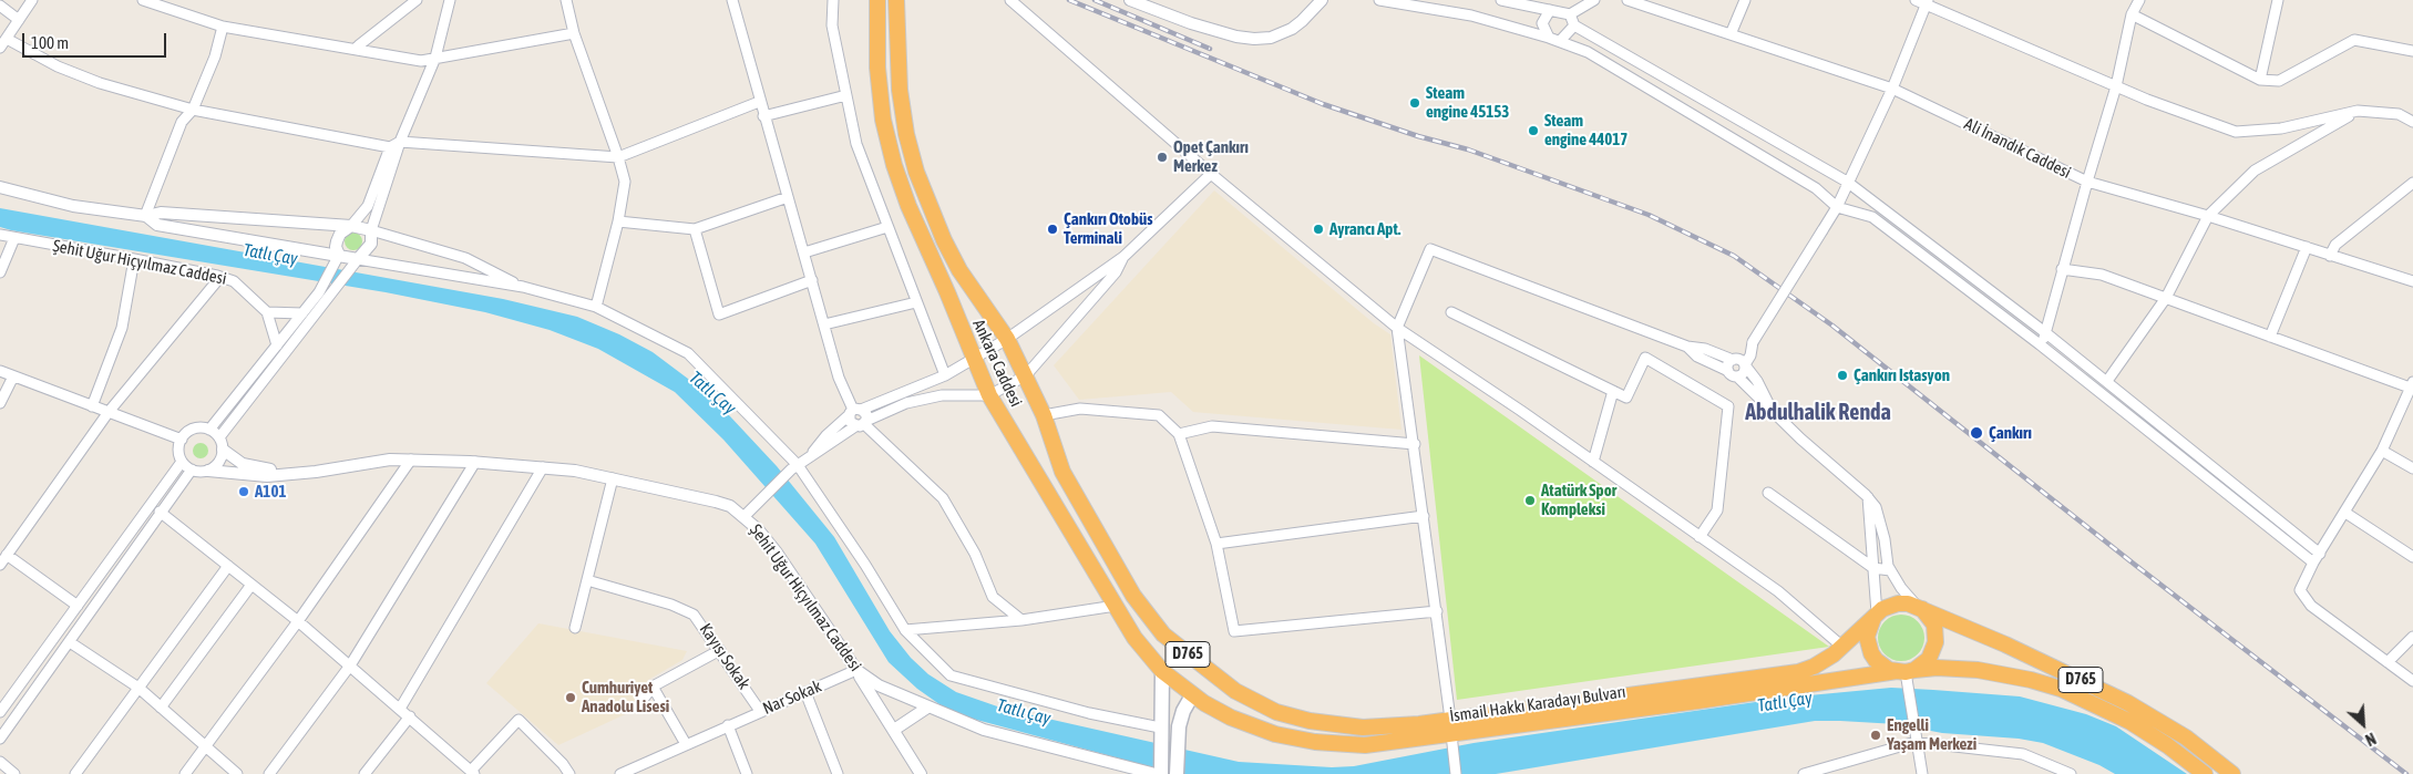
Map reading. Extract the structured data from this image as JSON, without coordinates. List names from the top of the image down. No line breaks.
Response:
{"streets":{"highway":["Ankara Caddesi","D765","İsmail Hakkı Karadayı Bulvarı"],"street":["Ali İnandık Caddesi","Şehit Uğur Hiçyılmaz Caddesi","Kayısı Sokak","Nar Sokak"]},"crossings":[["Şehit Uğur Hiçyılmaz Caddesi","Nar Sokak"],["Ankara Caddesi","İsmail Hakkı Karadayı Bulvarı"],["D765","İsmail Hakkı Karadayı Bulvarı"],["Kayısı Sokak","Nar Sokak"]],"districts":["Abdulhalik Renda"],"water":["Tatlı Çay"],"places":["Steam engine 45153","Steam engine 44017","Opet Çankırı Merkez","Çankırı Otobüs Terminali","Ayrancı Apt.","Çankırı Istasyon","Çankırı","A101","Atatürk Spor Kompleksi","Cumhuriyet Anadolu Lisesi","Engelli Yaşam Merkezi"],"scale_bar":"100 m","north":"bottom right"}
